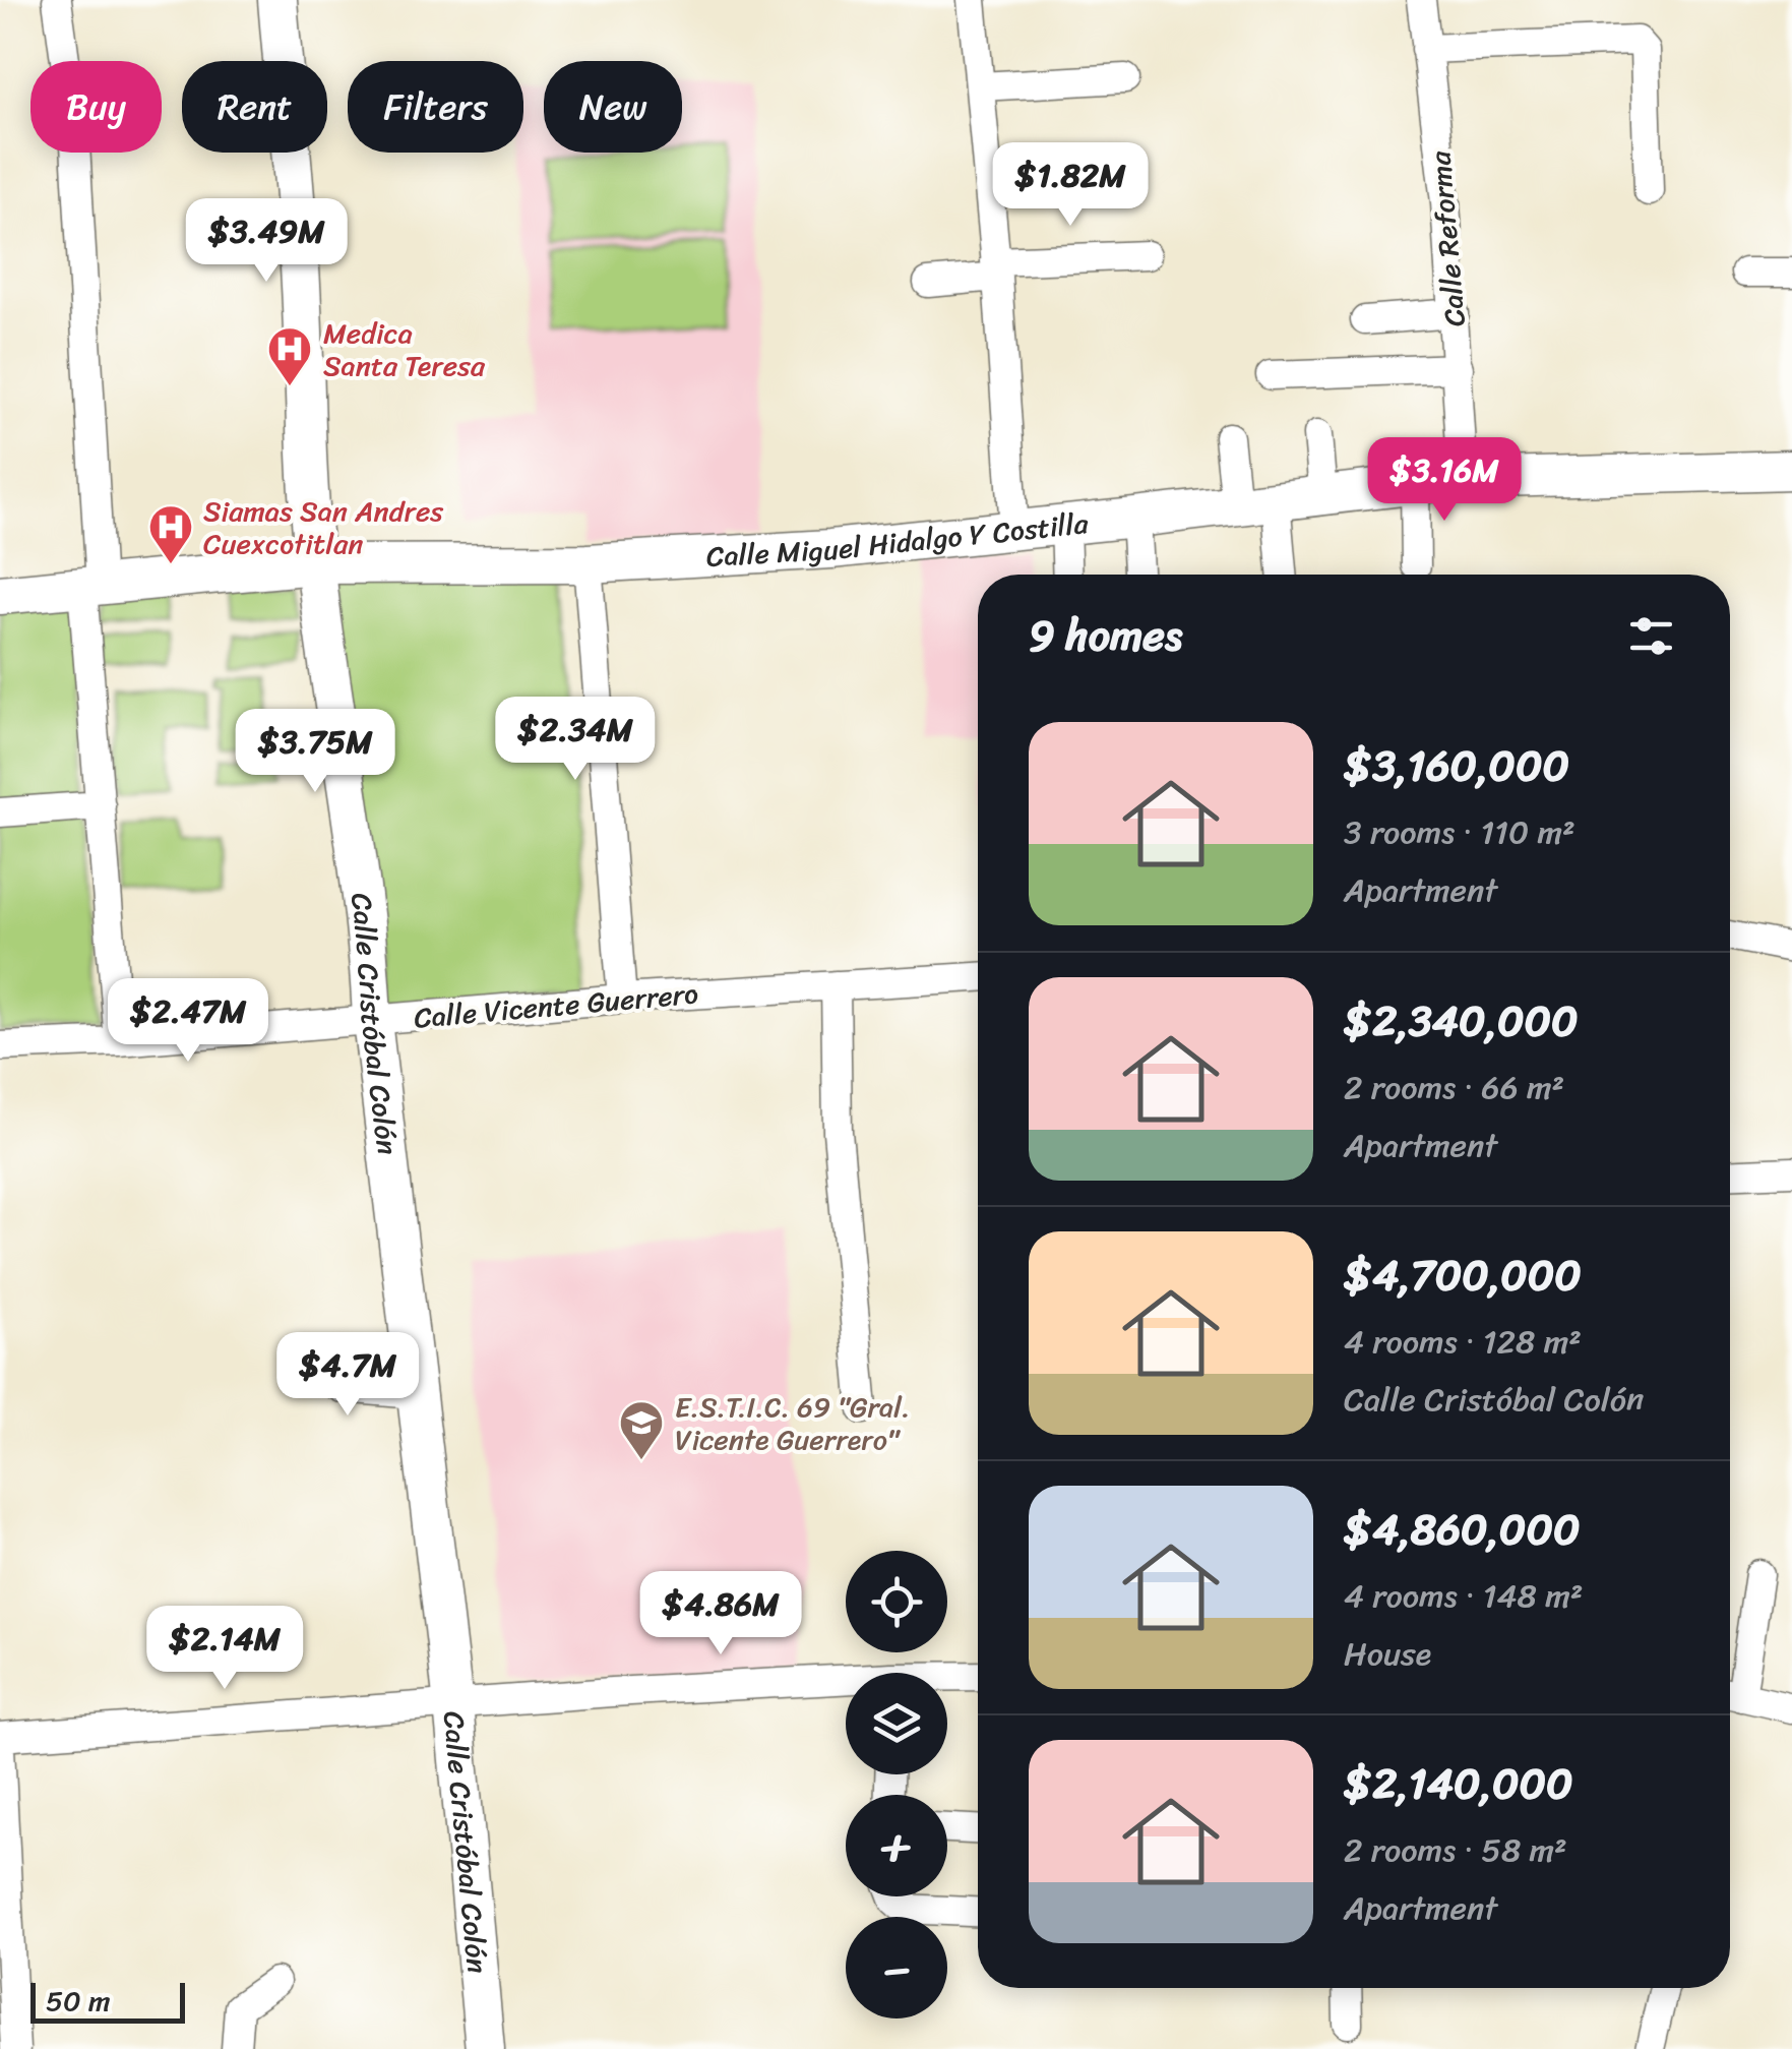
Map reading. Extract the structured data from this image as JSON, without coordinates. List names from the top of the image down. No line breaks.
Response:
{"streets":{"main road":["Calle Miguel Hidalgo Y Costilla","Calle Cristóbal Colón"],"street":["Calle Reforma","Calle Vicente Guerrero"]},"crossings":[["Calle Reforma","Calle Miguel Hidalgo Y Costilla"],["Calle Miguel Hidalgo Y Costilla","Calle Cristóbal Colón"],["Calle Vicente Guerrero","Calle Cristóbal Colón"]],"places":{"hospital":["Medica Santa Teresa","Siamas San Andres Cuexcotitlan"],"school or university":["E.S.T.I.C. 69 \"Gral. Vicente Guerrero\""]},"scale_bar":"50 m","page":{"chip":["Buy","Rent","Filters","New"],"price":["$1.82M","$3.49M","$3.16M","$2.34M","$3.75M","$2.47M","$4.7M","$4.86M","$2.14M"],"heading":"9 homes","list":[{"name":"$3,160,000","note":"3 rooms · 110 m² · Apartment"},{"name":"$2,340,000","note":"2 rooms · 66 m² · Apartment"},{"name":"$4,700,000","note":"4 rooms · 128 m² · Calle Cristóbal Colón"},{"name":"$4,860,000","note":"4 rooms · 148 m² · House"},{"name":"$2,140,000","note":"2 rooms · 58 m² · Apartment"}],"map_buttons":["+","−"],"scale":"50 m"}}
